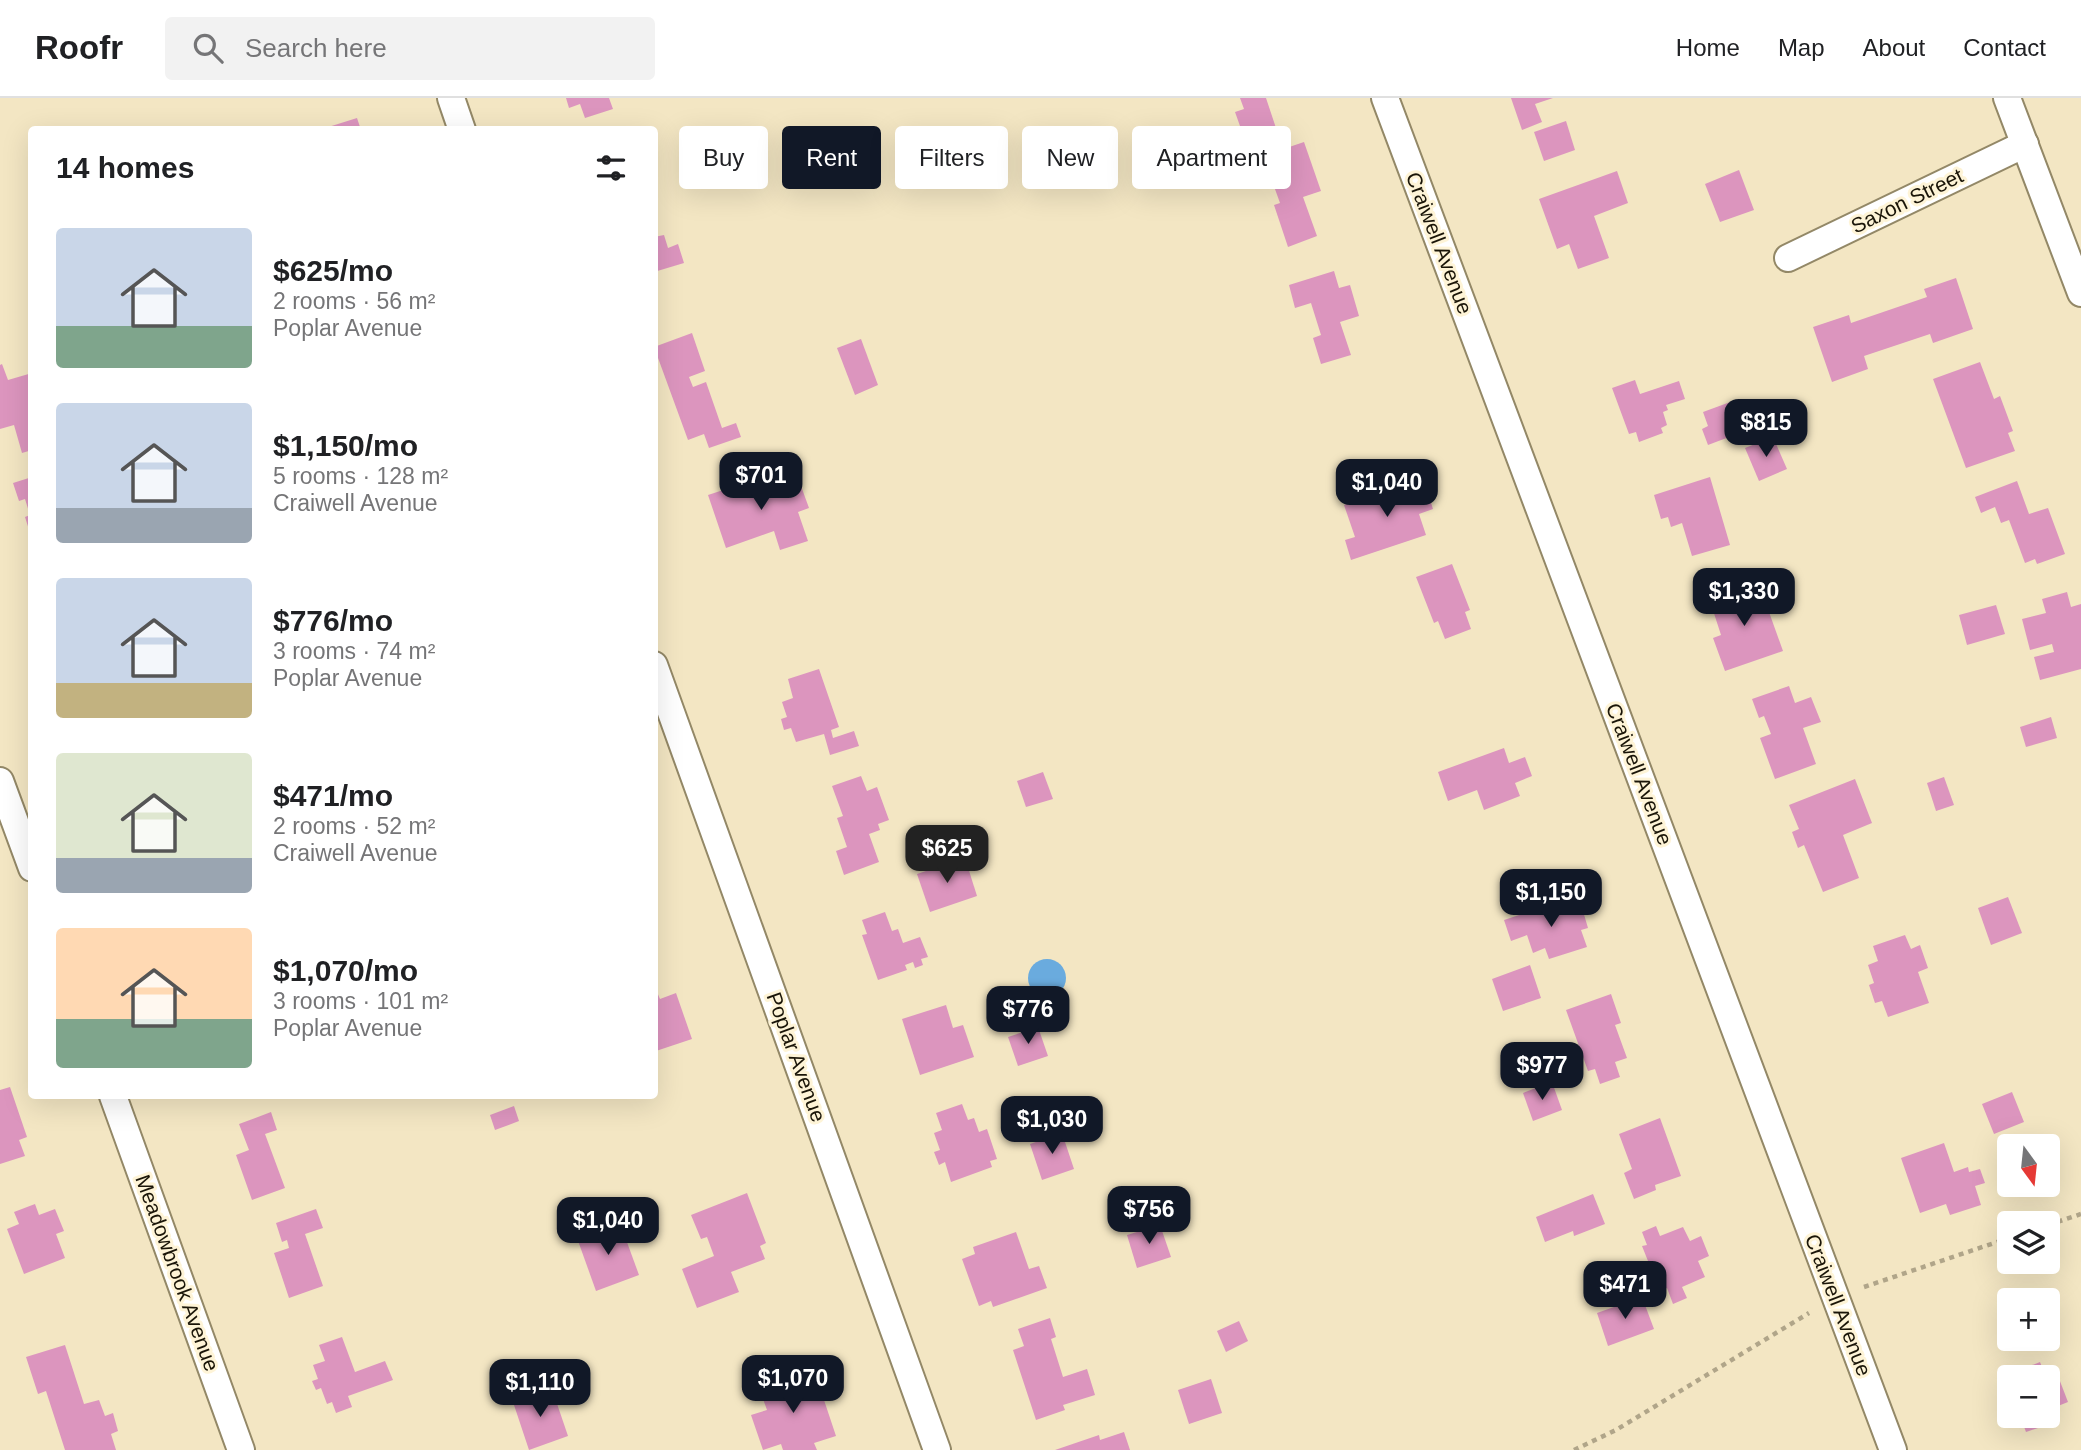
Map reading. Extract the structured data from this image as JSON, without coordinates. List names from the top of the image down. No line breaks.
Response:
{"streets":{"street":["Saxon Street","Craiwell Avenue","Poplar Avenue","Meadowbrook Avenue"]},"north":"bottom","page":{"header":"Roofr","search":"Search here","nav":["Home","Map","About","Contact"],"chip":["Buy","Rent","Filters","New","Apartment"],"heading":"14 homes","list":[{"name":"$625/mo","note":"2 rooms · 56 m² · Poplar Avenue"},{"name":"$1,150/mo","note":"5 rooms · 128 m² · Craiwell Avenue"},{"name":"$776/mo","note":"3 rooms · 74 m² · Poplar Avenue"},{"name":"$471/mo","note":"2 rooms · 52 m² · Craiwell Avenue"},{"name":"$1,070/mo","note":"3 rooms · 101 m² · Poplar Avenue"}],"price":["$815","$701","$1,040","$1,330","$625","$1,150","$776","$977","$1,030","$756","$1,040","$471","$1,070","$1,110"],"map_buttons":["+","−"]}}
